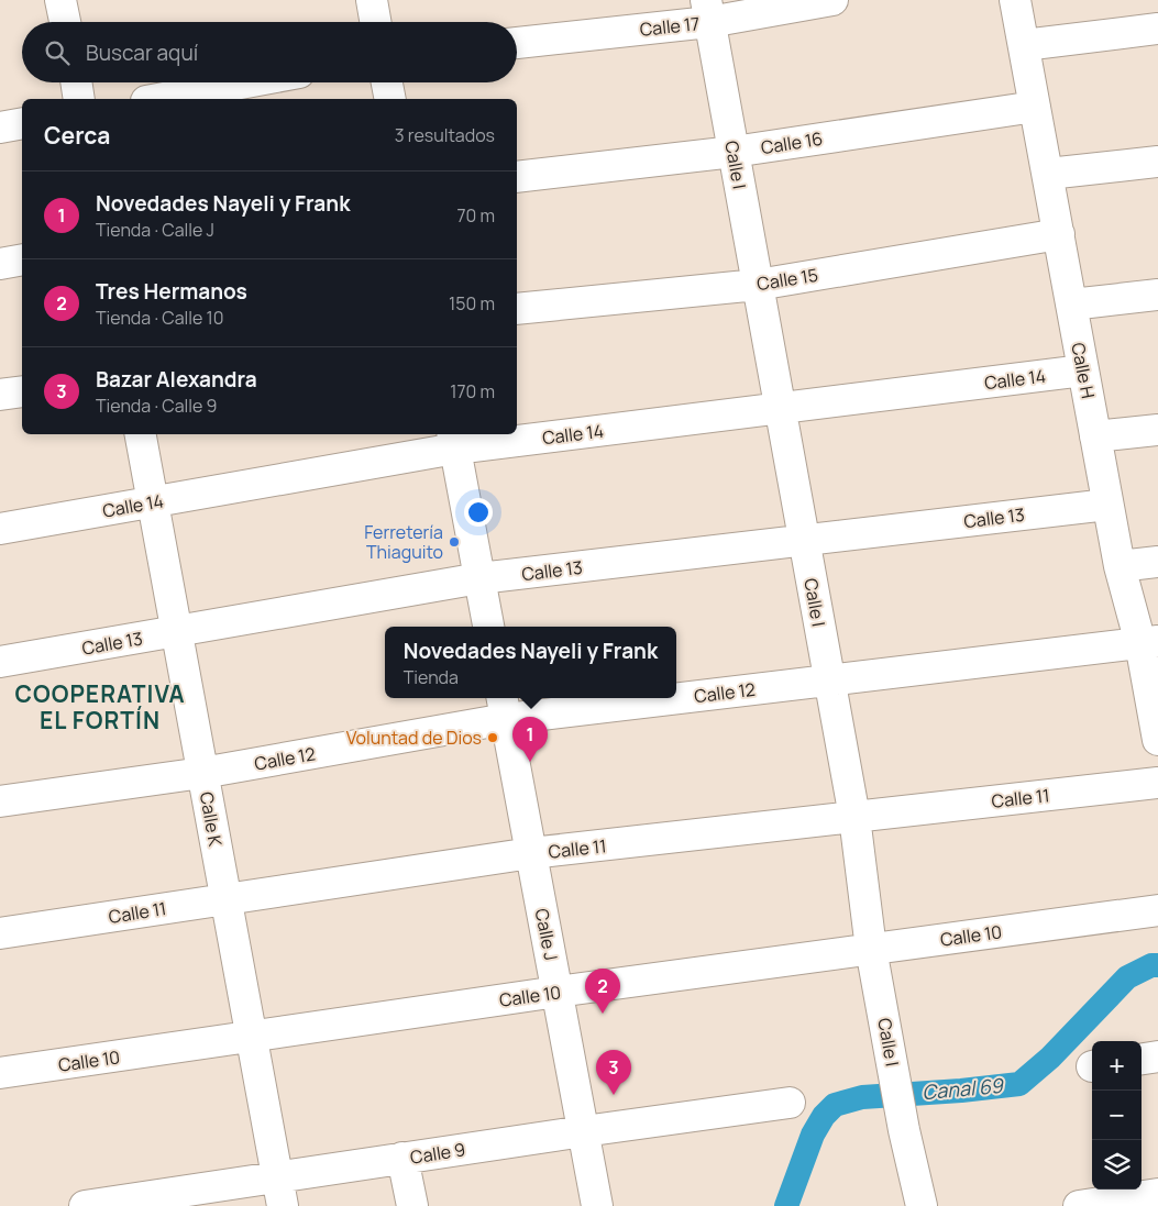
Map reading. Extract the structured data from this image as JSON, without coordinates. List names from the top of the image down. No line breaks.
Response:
{"streets":{"street":["Calle 17","Calle 16","Calle I","Calle 15","Calle H","Calle 14","Calle 13","Calle 12","Calle 11","Calle K","Calle J","Calle 10","Calle 9"]},"crossings":[["Calle 17","Calle I"],["Calle 16","Calle I"],["Calle 16","Calle H"],["Calle I","Calle 15"],["Calle I","Calle 14"],["Calle I","Calle 13"],["Calle I","Calle 12"],["Calle I","Calle 11"],["Calle I","Calle 10"],["Calle 15","Calle H"],["Calle H","Calle 14"],["Calle H","Calle 13"],["Calle H","Calle 12"],["Calle 14","Calle K"],["Calle 13","Calle K"],["Calle 12","Calle K"],["Calle 12","Calle J"],["Calle 11","Calle K"],["Calle 11","Calle J"],["Calle K","Calle 10"],["Calle K","Calle 9"],["Calle J","Calle 10"],["Calle J","Calle 9"]],"districts":["COOPERATIVA EL FORTÍN"],"water":["Canal 69"],"places":["Ferretería Thiaguito","Voluntad de Dios"],"page":{"search":"Buscar aquí","heading":["Cerca","3 resultados"],"list":[{"mark":"1","name":"Novedades Nayeli y Frank","note":"Tienda · Calle J","value":"70 m"},{"mark":"2","name":"Tres Hermanos","note":"Tienda · Calle 10","value":"150 m"},{"mark":"3","name":"Bazar Alexandra","note":"Tienda · Calle 9","value":"170 m"}],"popup":["Novedades Nayeli y Frank","Tienda"],"pins":["1","2","3"],"map_buttons":["+","−"]}}
